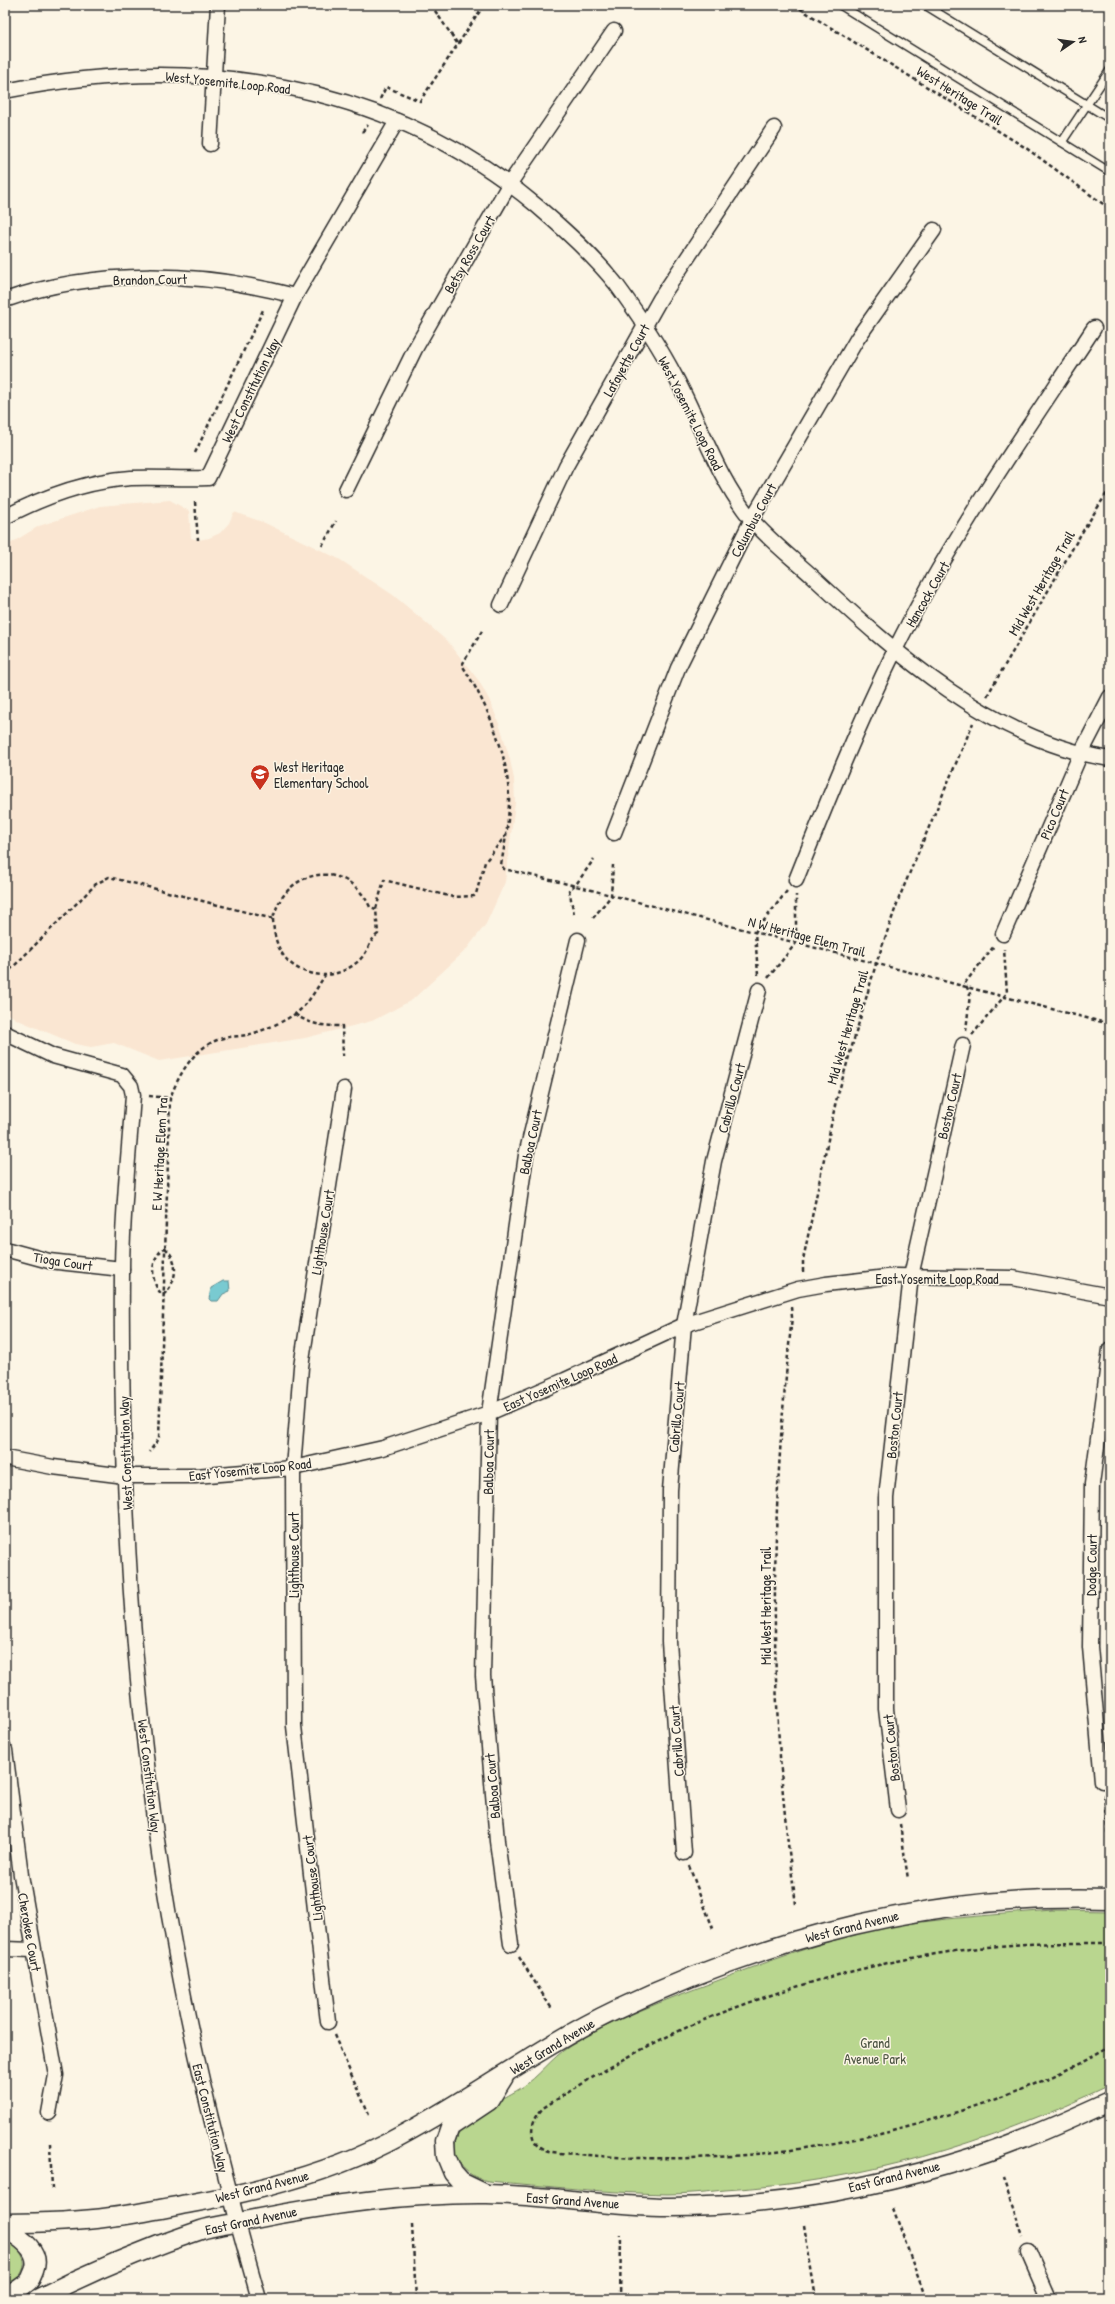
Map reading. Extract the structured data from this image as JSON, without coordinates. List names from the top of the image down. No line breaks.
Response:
{"streets":{"street":["West Yosemite Loop Road","Betsy Ross Court","Brandon Court","Lafayette Court","West Constitution Way","Columbus Court","Hancock Court","Pico Court","Cabrillo Court","Boston Court","Balboa Court","Lighthouse Court","Tioga Court","East Yosemite Loop Road","Dodge Court","West Grand Avenue","Cherokee Court","East Constitution Way","East Grand Avenue"],"path":["West Heritage Trail","Mid West Heritage Trail","N W Heritage Elem Trail","E W Heritage Elem Tra"]},"crossings":[["West Yosemite Loop Road","Betsy Ross Court"],["West Yosemite Loop Road","Lafayette Court"],["West Yosemite Loop Road","West Constitution Way"],["West Yosemite Loop Road","Columbus Court"],["West Yosemite Loop Road","Hancock Court"],["West Yosemite Loop Road","Pico Court"],["Brandon Court","West Constitution Way"],["West Constitution Way","Tioga Court"],["West Constitution Way","East Yosemite Loop Road"],["West Constitution Way","East Constitution Way"],["Mid West Heritage Trail","N W Heritage Elem Trail"],["Cabrillo Court","East Yosemite Loop Road"],["Boston Court","East Yosemite Loop Road"],["Balboa Court","East Yosemite Loop Road"],["Lighthouse Court","East Yosemite Loop Road"],["West Grand Avenue","East Constitution Way"],["East Constitution Way","East Grand Avenue"]],"parks":["Grand Avenue Park"],"places":{"school or university":["West Heritage Elementary School"]},"north":"right"}
